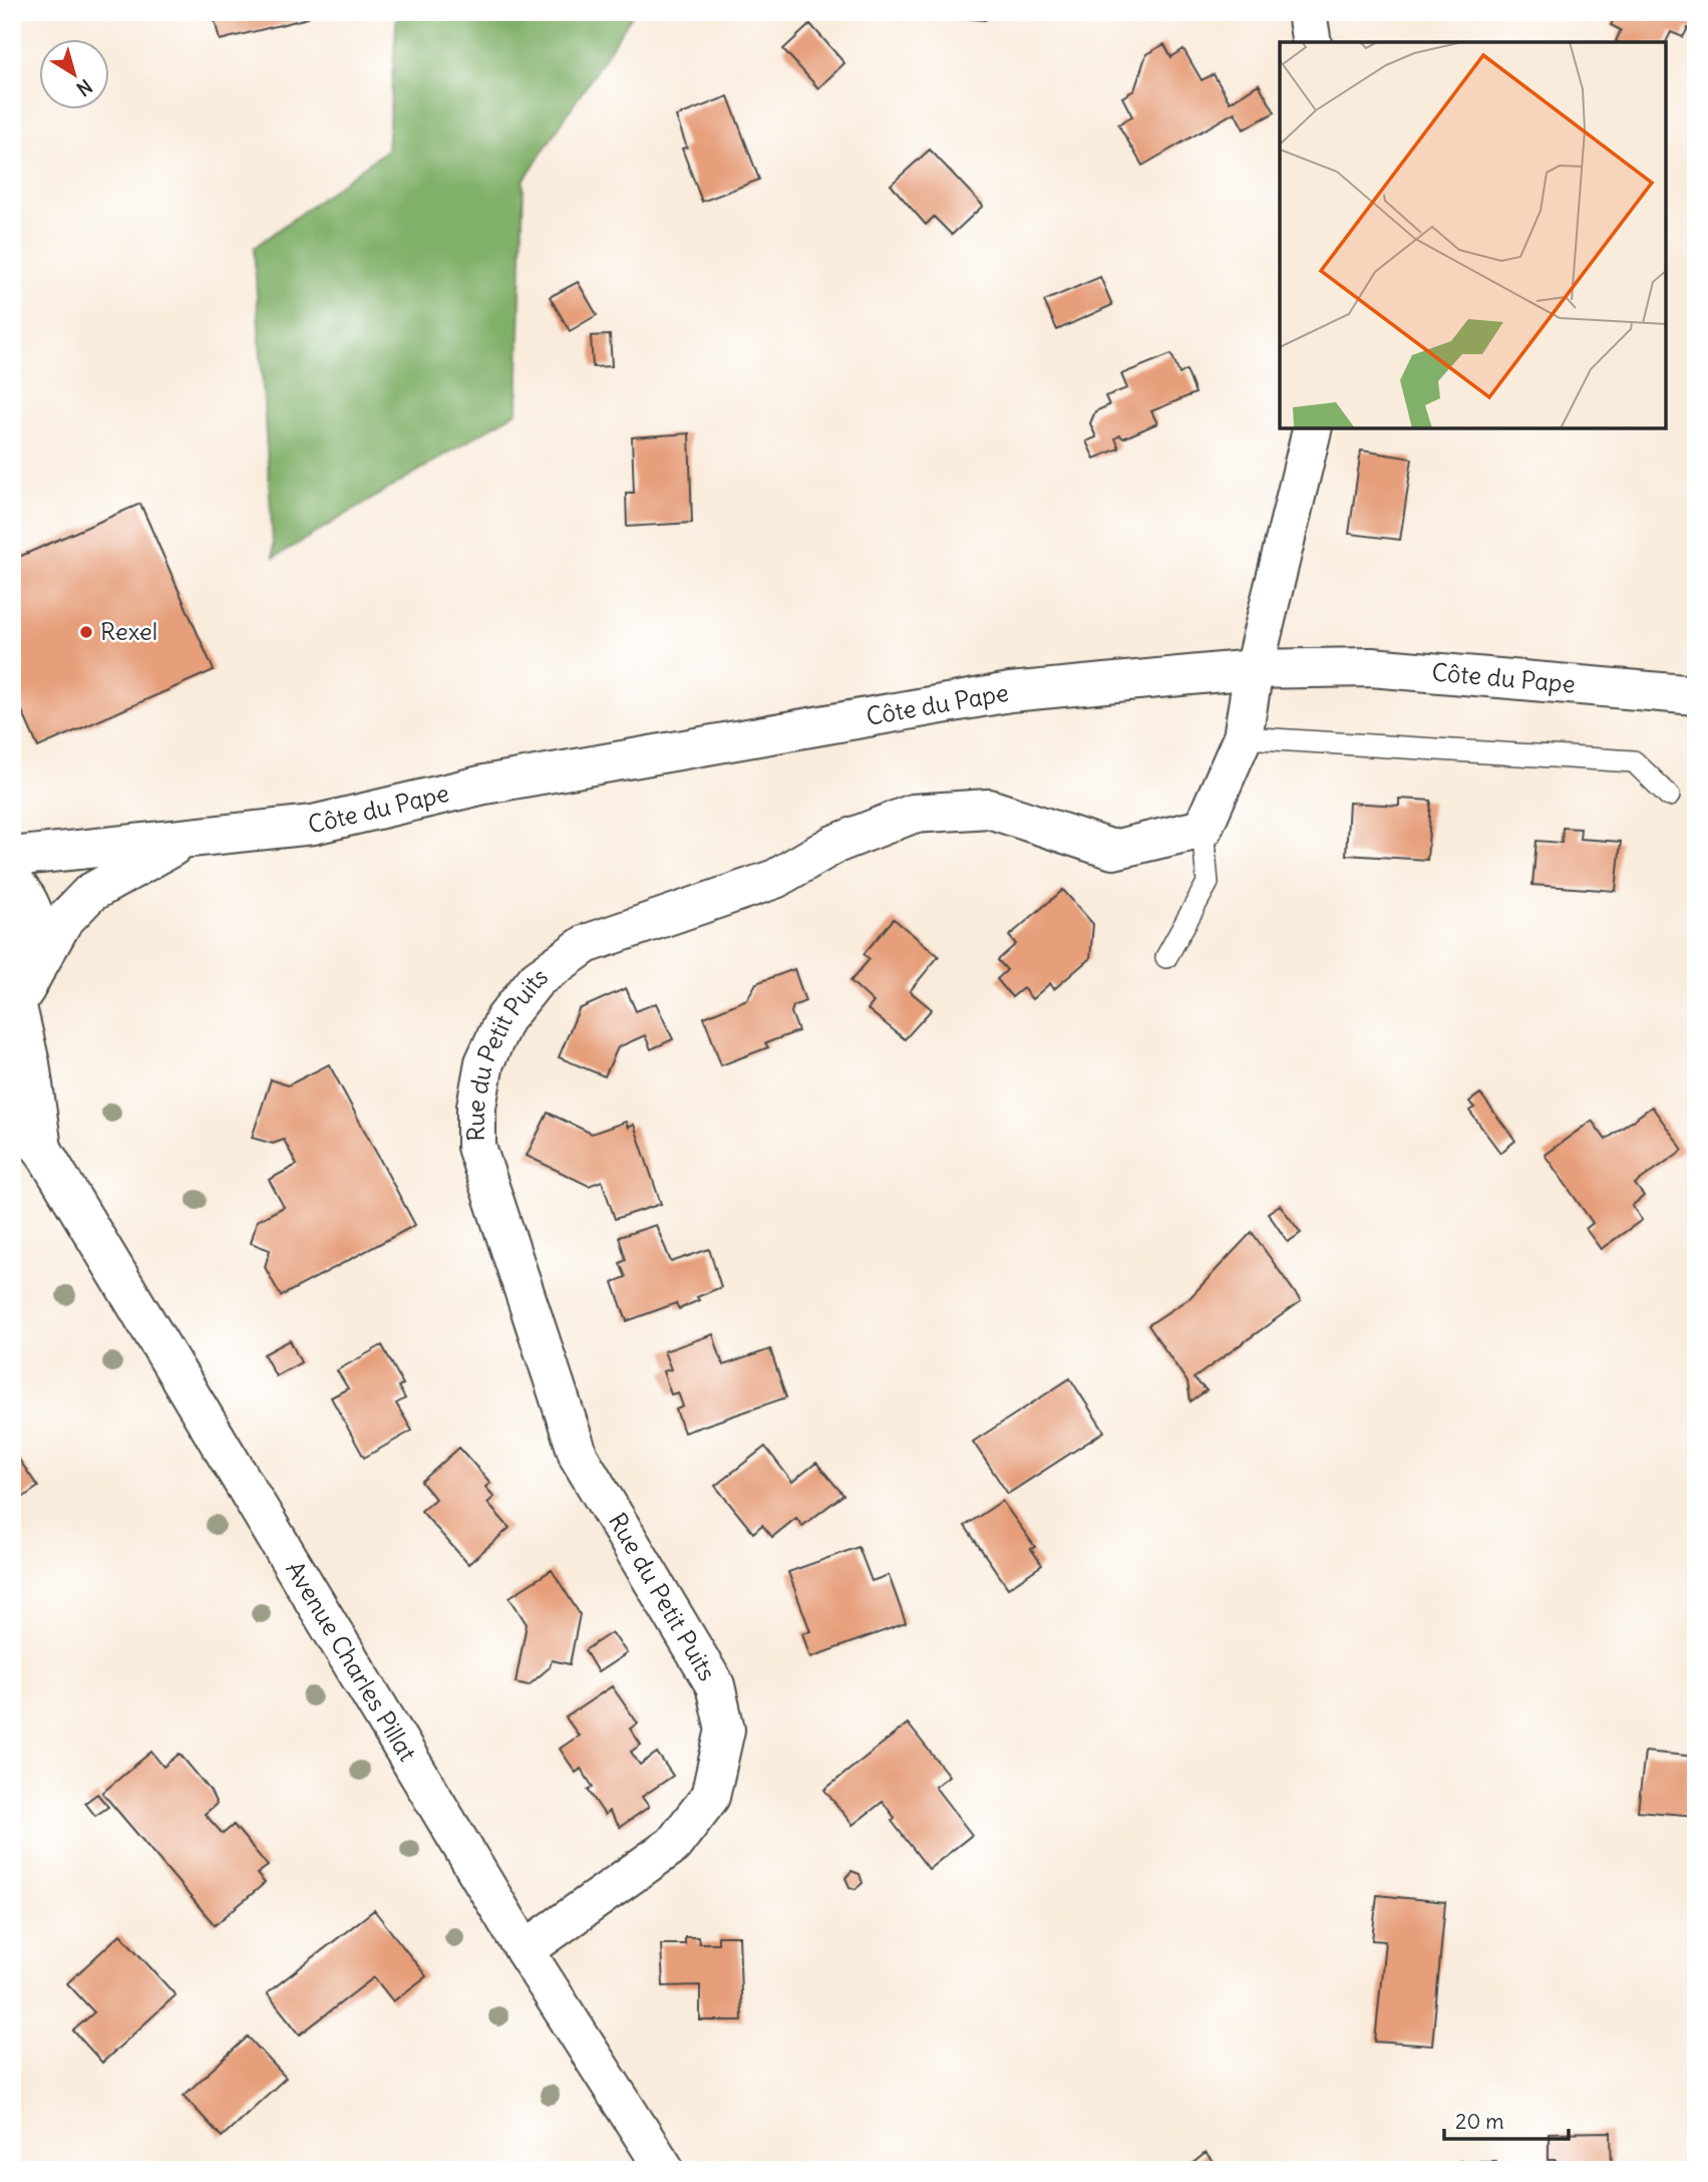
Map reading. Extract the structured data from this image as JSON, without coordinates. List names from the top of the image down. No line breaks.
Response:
{"streets":{"street":["Côte du Pape","Rue du Petit Puits","Avenue Charles Pillat"]},"crossings":[["Côte du Pape","Avenue Charles Pillat"],["Rue du Petit Puits","Avenue Charles Pillat"]],"places":["Rexel"],"scale_bar":"20 m","north":"bottom right"}
